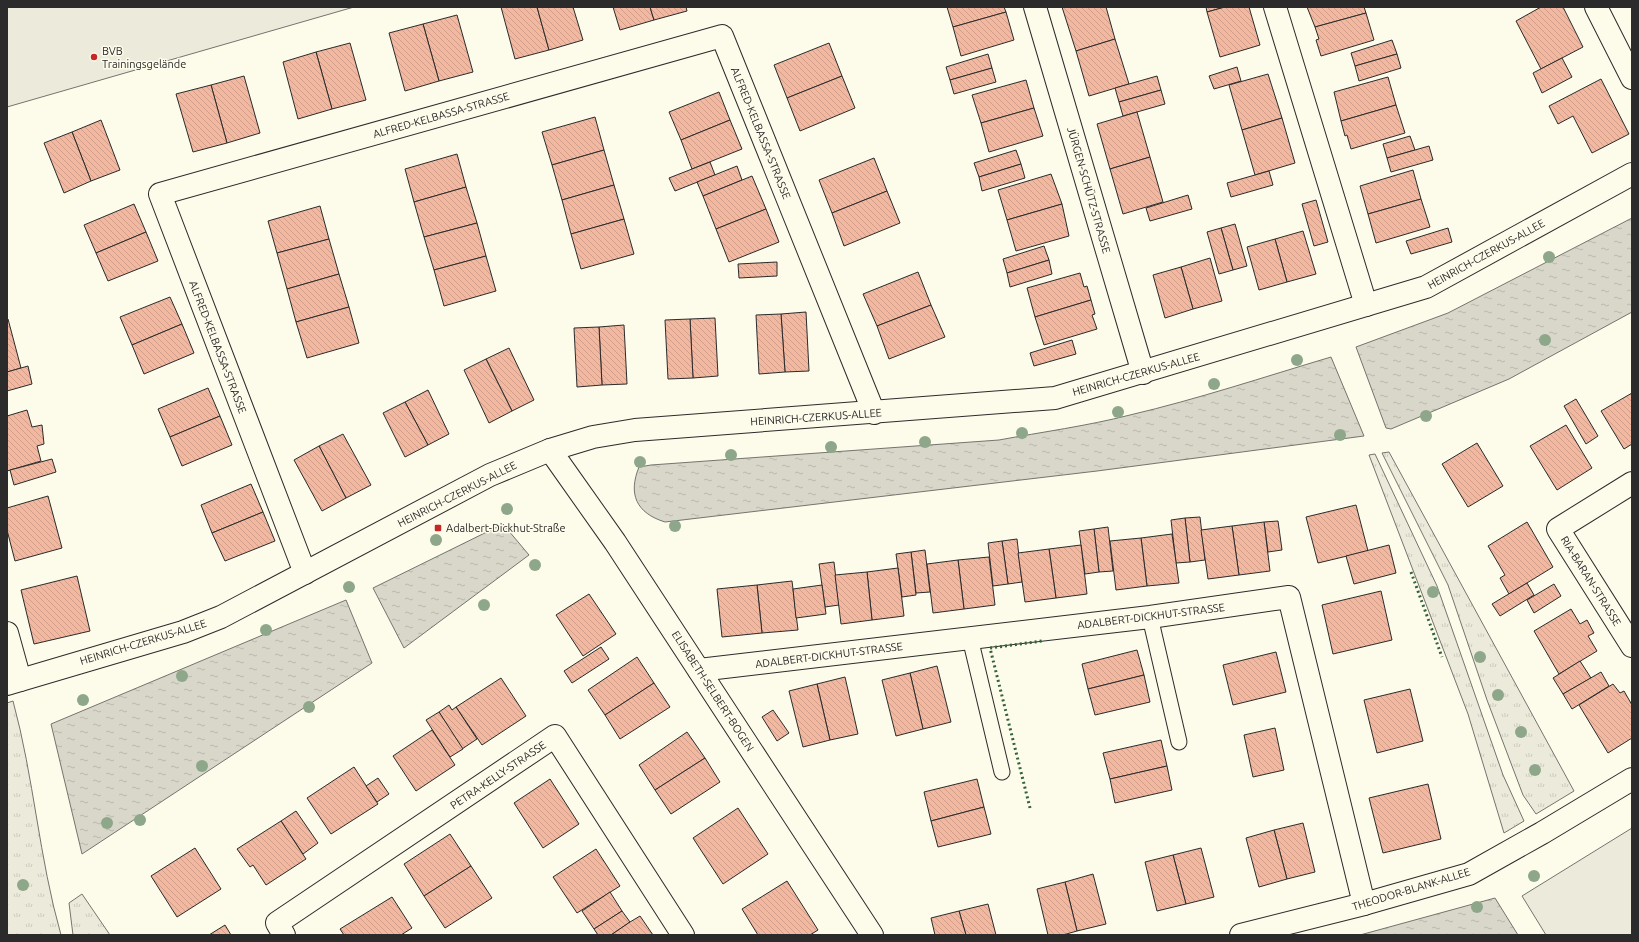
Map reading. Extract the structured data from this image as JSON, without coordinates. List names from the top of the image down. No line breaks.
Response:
{"streets":{"street":["ALFRED-KELBASSA-STRASSE","JÜRGEN-SCHÜTZ-STRASSE","HEINRICH-CZERKUS-ALLEE","RIA-BARAN-STRASSE","ADALBERT-DICKHUT-STRASSE","ELISABETH-SELBERT-BOGEN","PETRA-KELLY-STRASSE","THEODOR-BLANK-ALLEE"]},"crossings":[["ALFRED-KELBASSA-STRASSE","HEINRICH-CZERKUS-ALLEE"],["JÜRGEN-SCHÜTZ-STRASSE","HEINRICH-CZERKUS-ALLEE"],["HEINRICH-CZERKUS-ALLEE","ELISABETH-SELBERT-BOGEN"],["ADALBERT-DICKHUT-STRASSE","ELISABETH-SELBERT-BOGEN"],["ADALBERT-DICKHUT-STRASSE","THEODOR-BLANK-ALLEE"]],"places":{"other":["BVB Trainingsgelände"],"transit":["Adalbert-Dickhut-Straße"]}}
